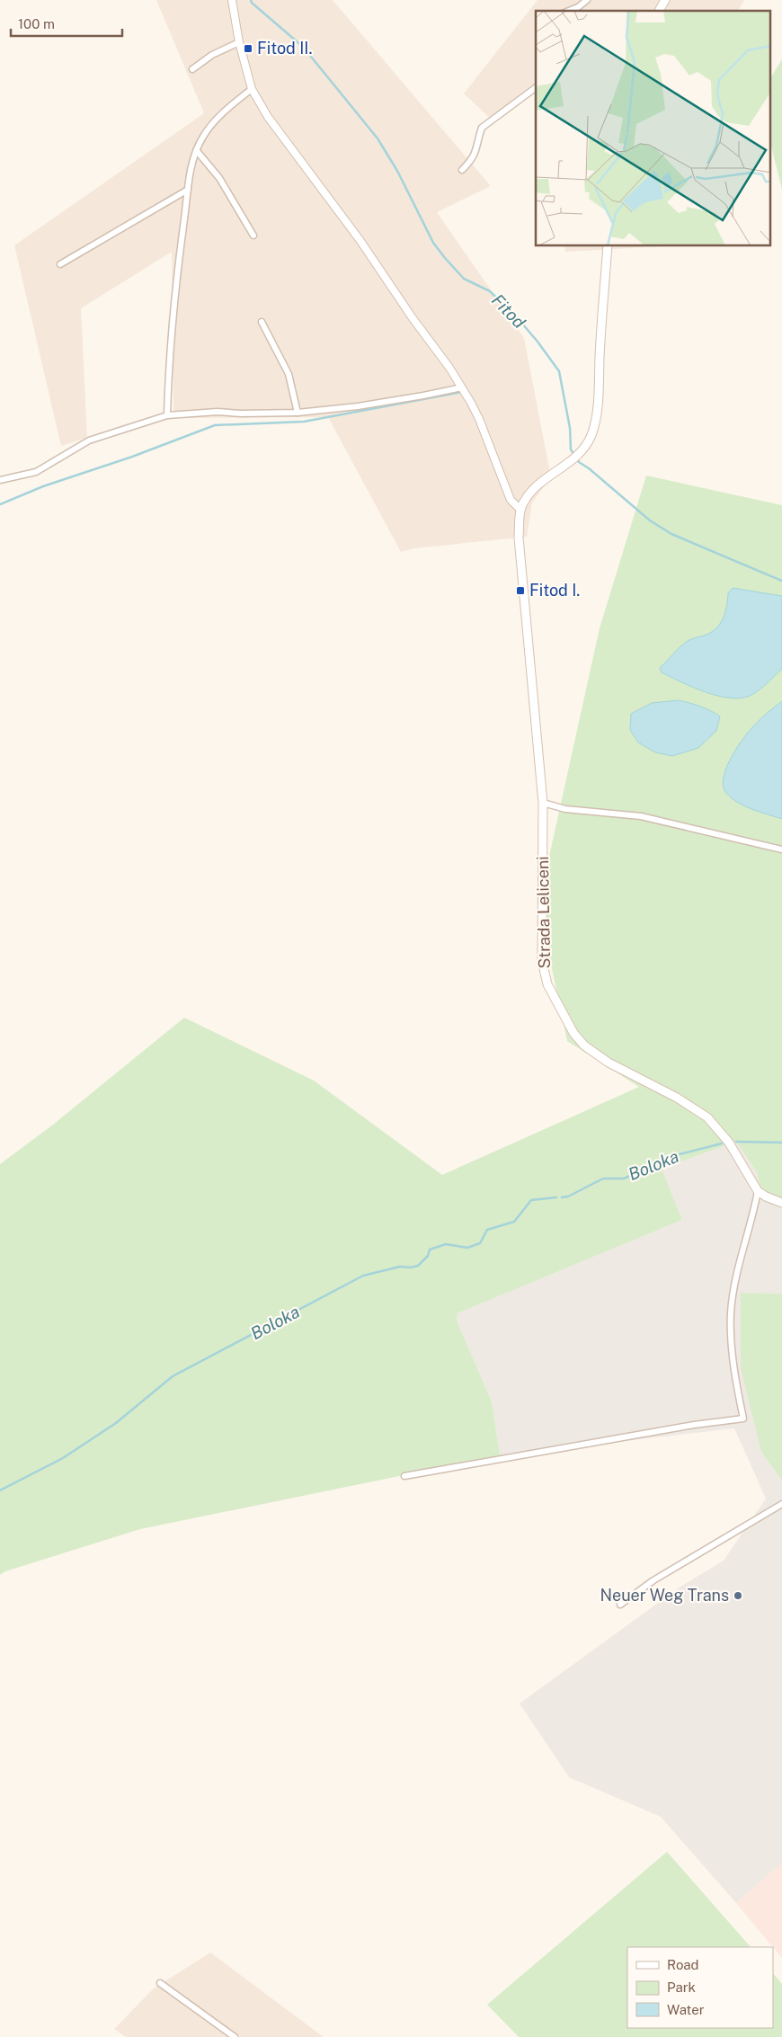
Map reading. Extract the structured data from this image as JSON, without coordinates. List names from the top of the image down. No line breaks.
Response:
{"streets":{"main road":["Strada Leliceni"]},"water":["Fitod","Boloka"],"places":{"transit":["Fitod II.","Fitod I."],"other":["Neuer Weg Trans"]},"legend":["Road","Park","Water"],"scale_bar":"100 m"}
